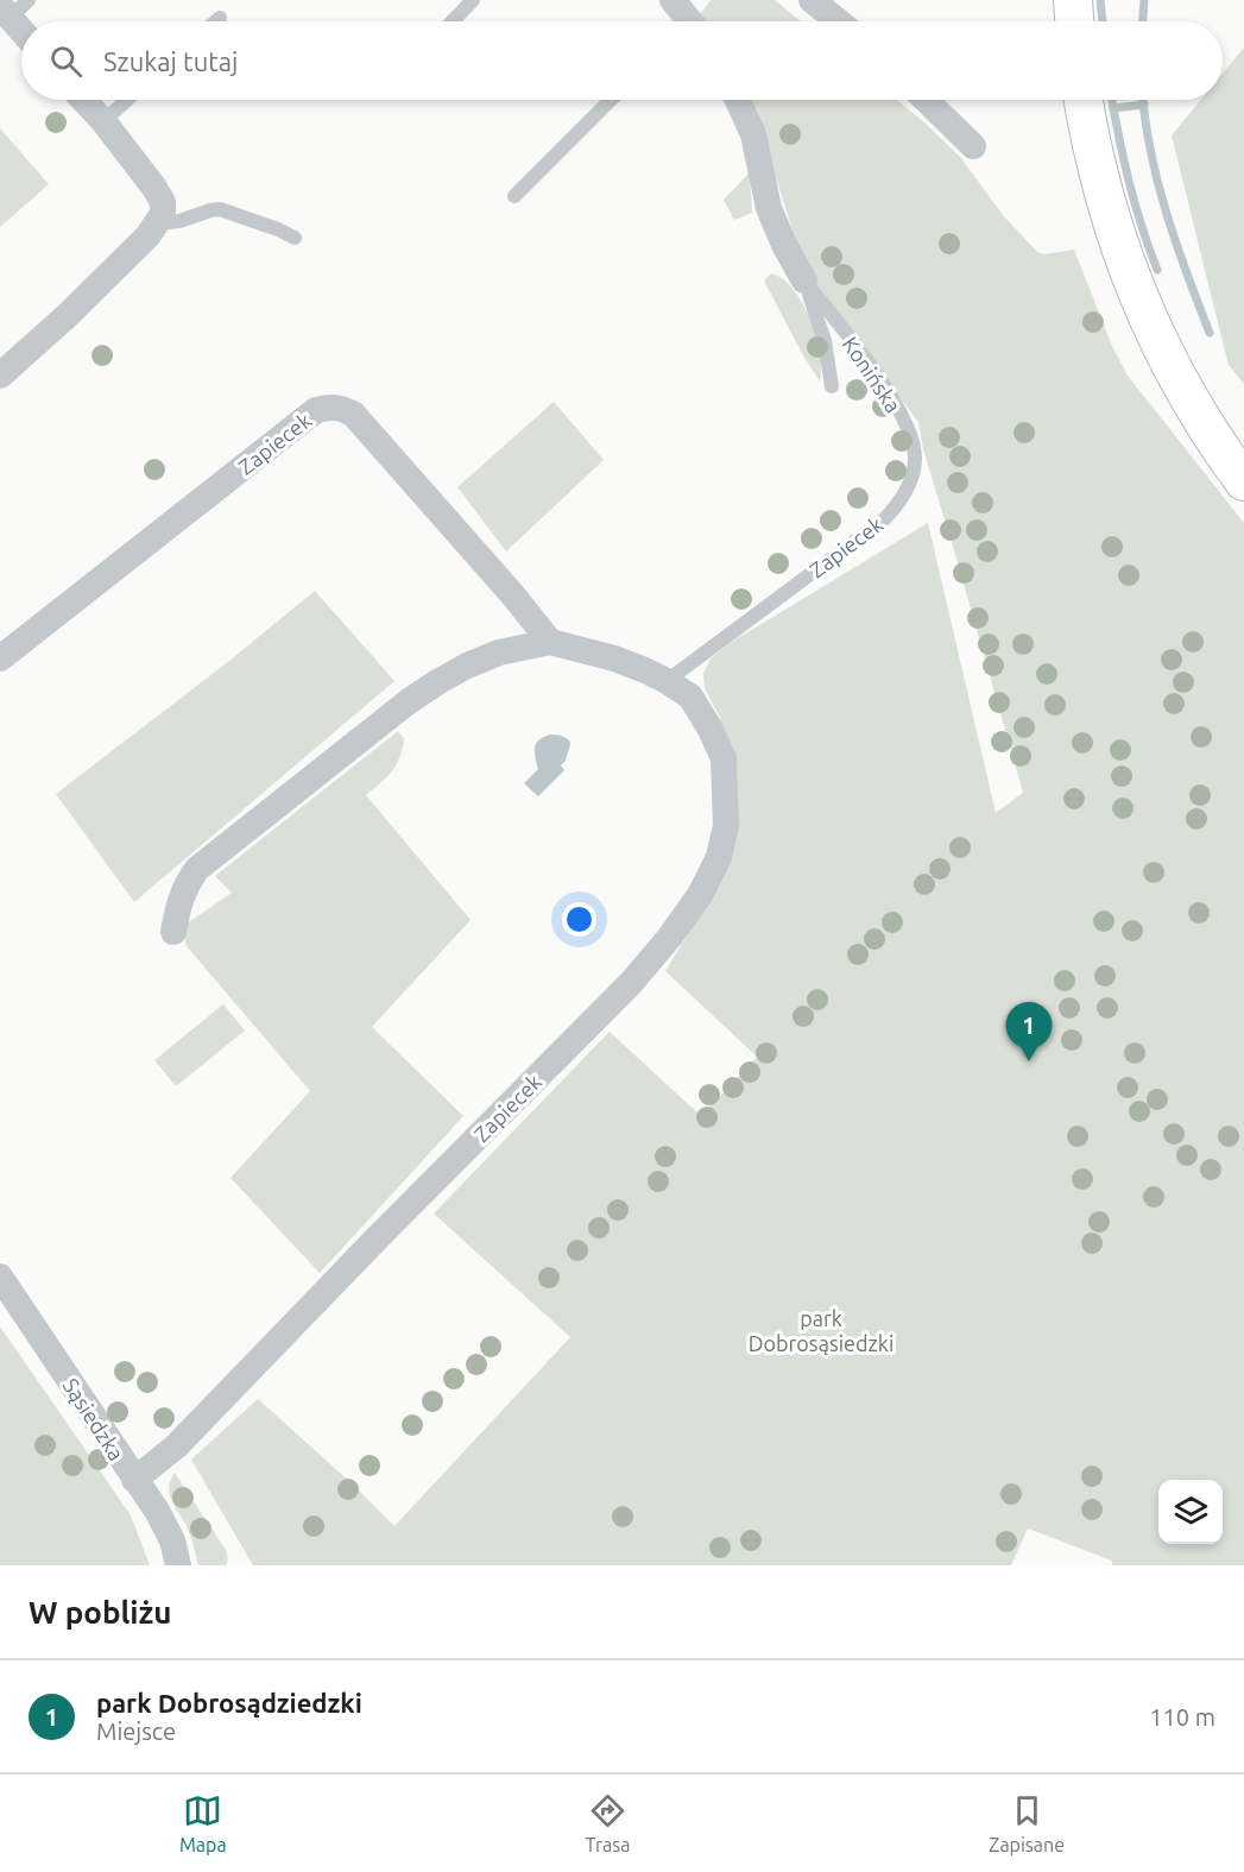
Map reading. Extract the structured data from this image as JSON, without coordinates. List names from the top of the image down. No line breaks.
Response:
{"streets":{"street":["Konińska","Zapiecek","Sąsiedzka"]},"crossings":[["Konińska","Zapiecek"],["Zapiecek","Sąsiedzka"]],"parks":["park Dobrosąsiedzki"],"page":{"search":"Szukaj tutaj","pins":"1","heading":"W pobliżu","list":[{"mark":"1","name":"park Dobrosądziedzki","note":"Miejsce","value":"110 m"}],"nav":["Mapa","Trasa","Zapisane"]}}
